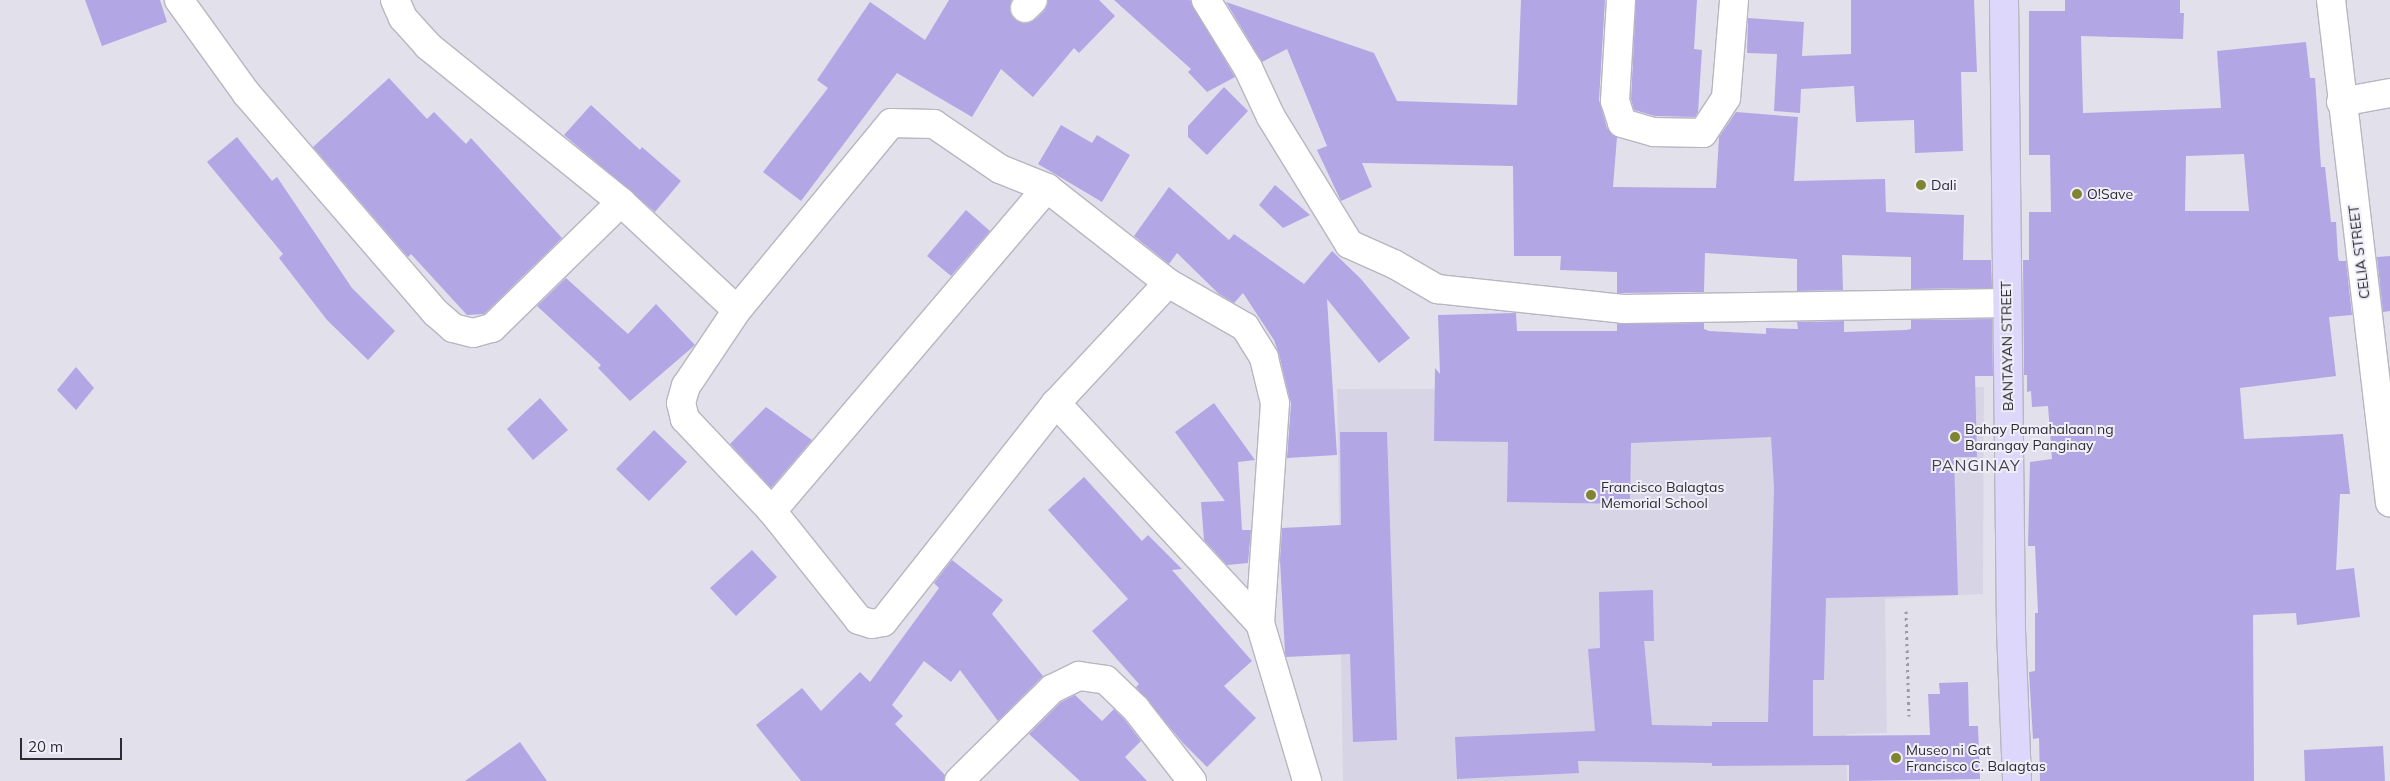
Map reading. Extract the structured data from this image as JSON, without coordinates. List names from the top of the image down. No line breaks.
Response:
{"streets":{"main road":["BANTAYAN STREET"],"street":["CELIA STREET"]},"districts":["PANGINAY"],"places":["Dali","O!Save","Bahay Pamahalaan ng Barangay Panginay","Francisco Balagtas Memorial School","Museo ni Gat Francisco C. Balagtas"],"scale_bar":"20 m"}
